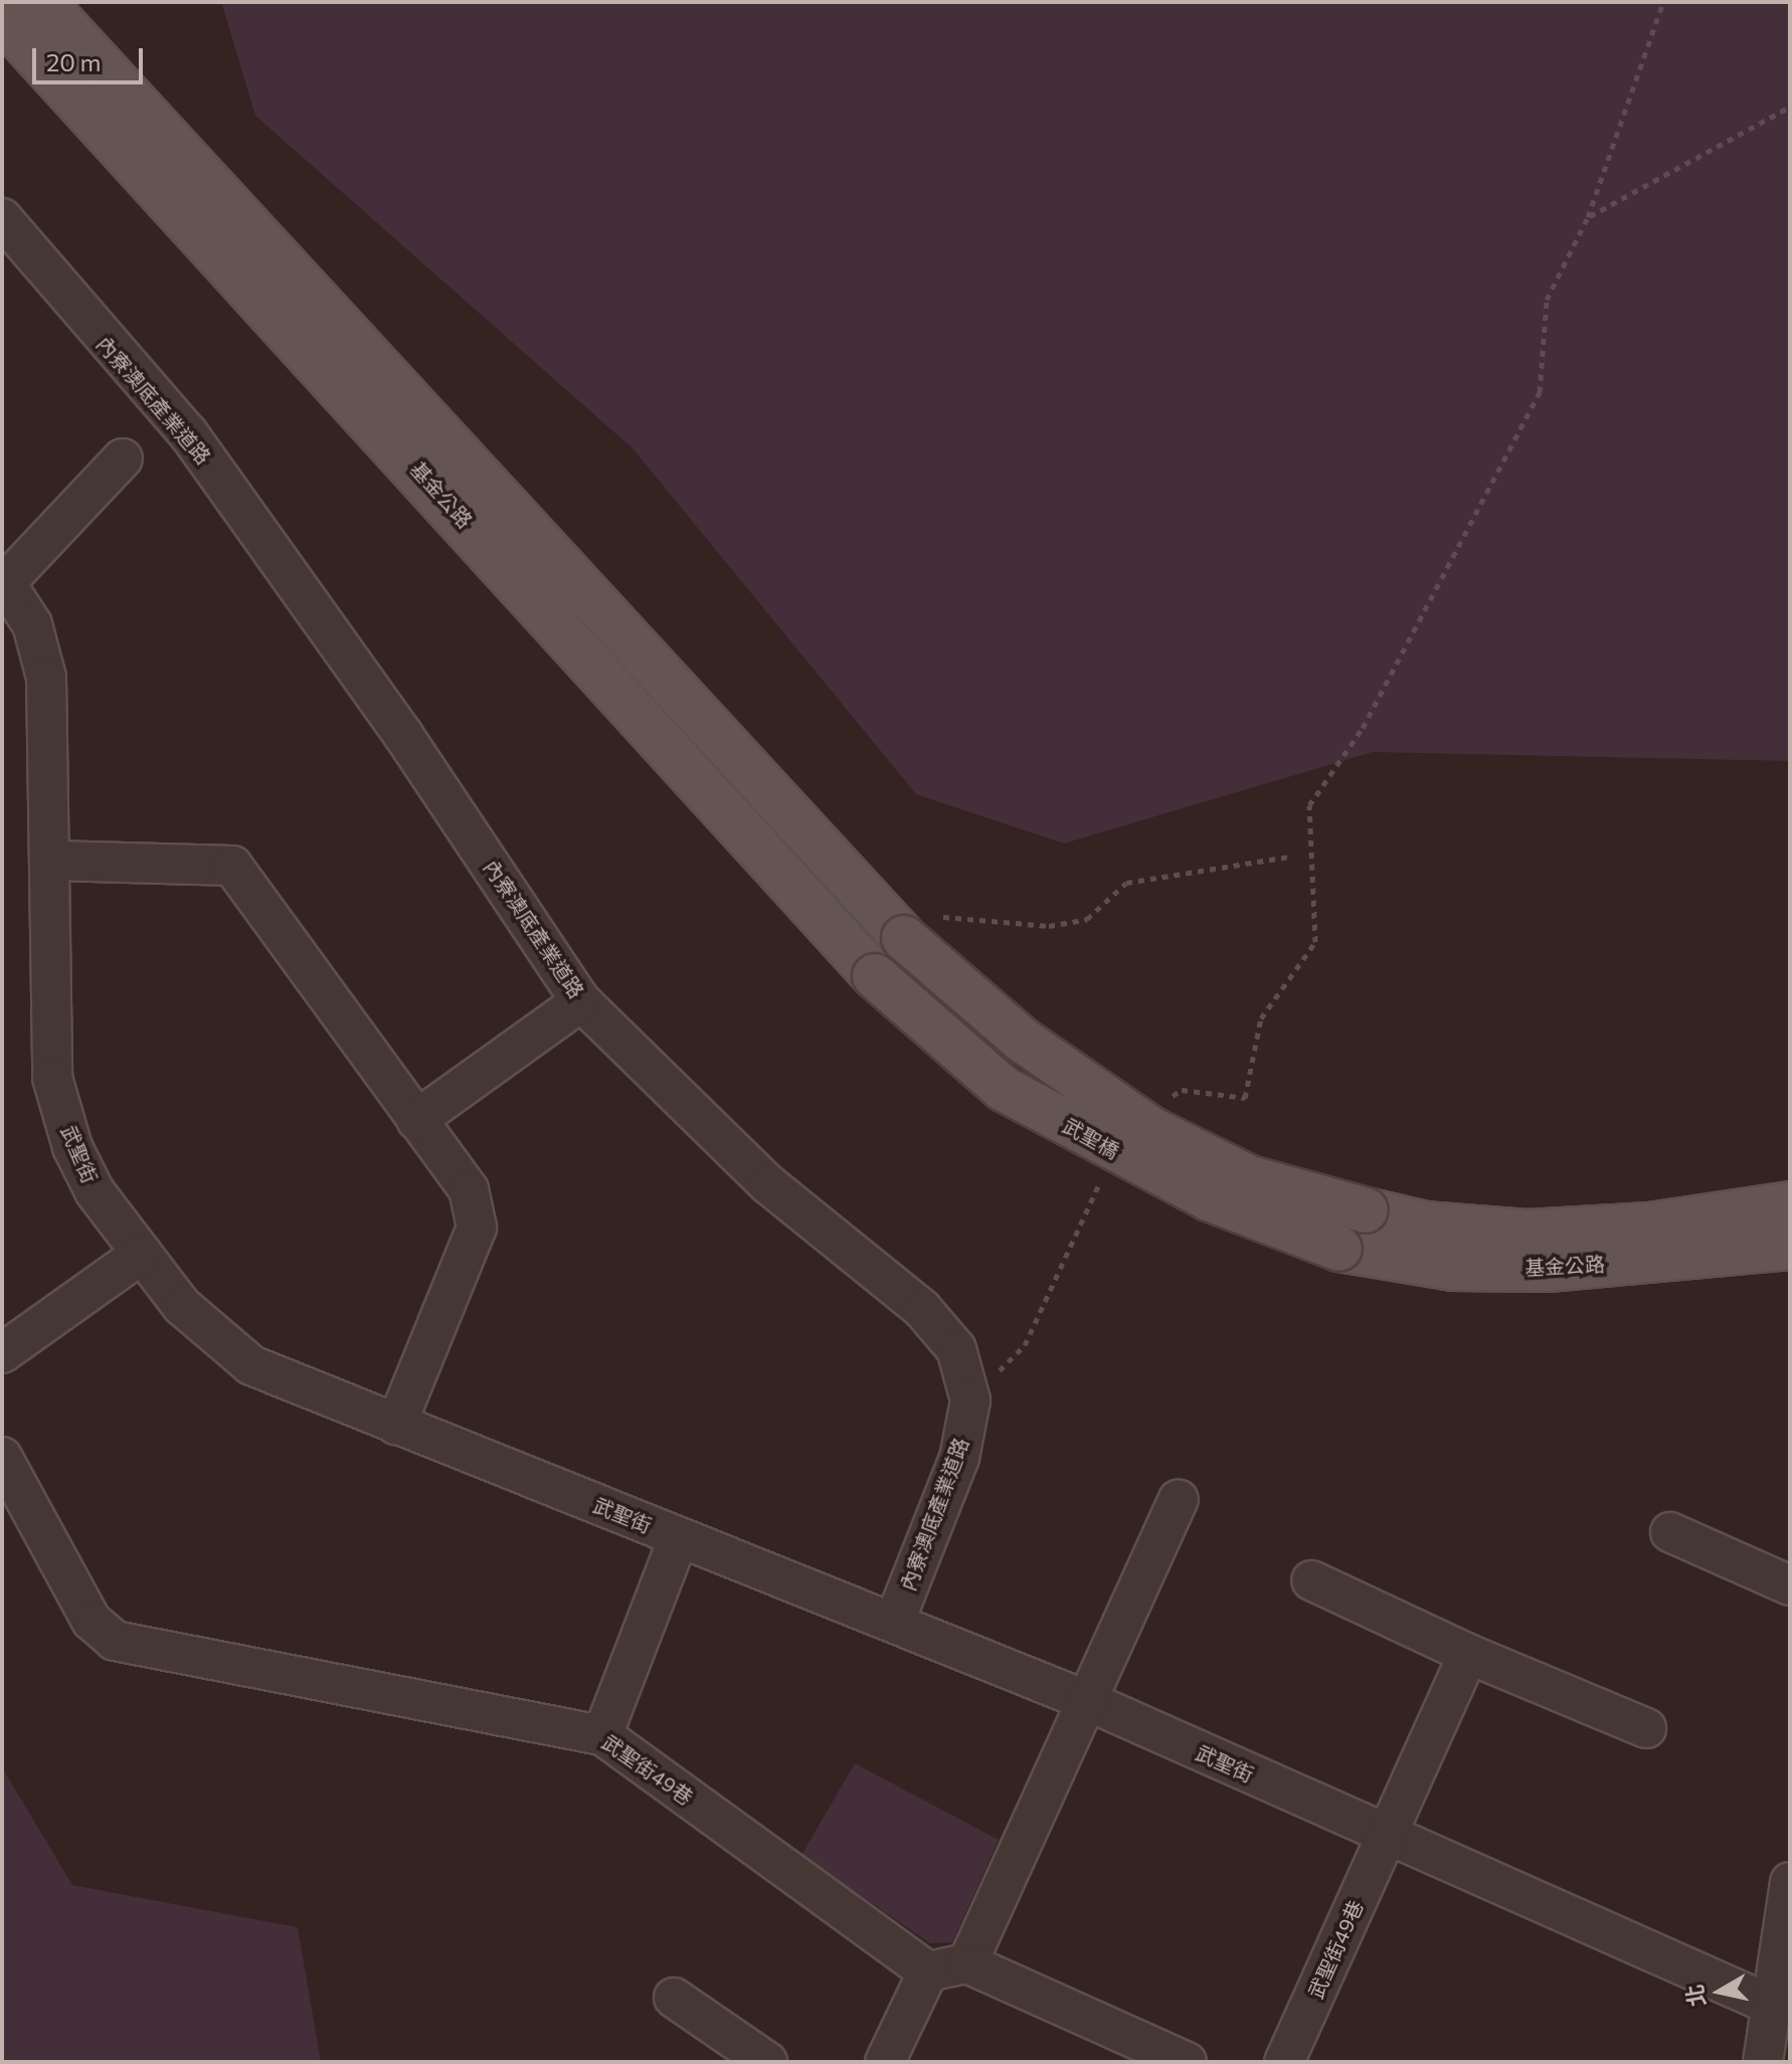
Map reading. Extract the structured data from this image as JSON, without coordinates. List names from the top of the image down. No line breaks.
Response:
{"streets":{"main road":["基金公路","武聖橋"],"street":["內寮澳底產業道路","武聖街","武聖街49巷"]},"crossings":[["內寮澳底產業道路","武聖街"],["基金公路","武聖橋"],["武聖街","武聖街49巷"]],"scale_bar":"20 m","north":"left"}
